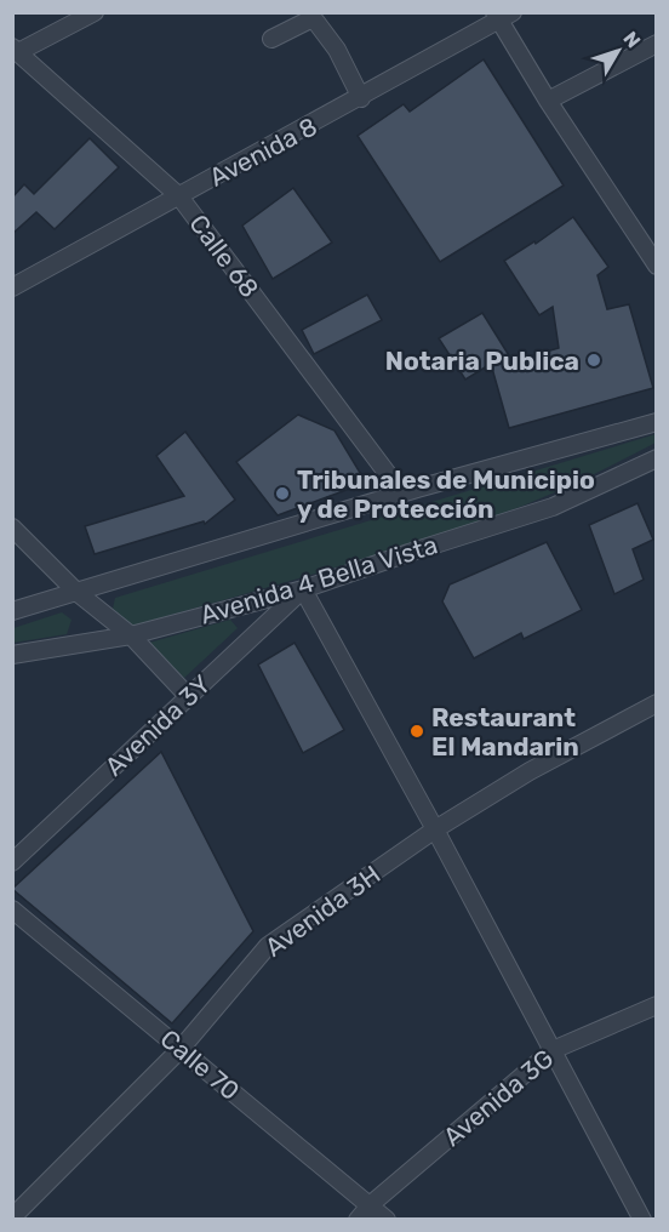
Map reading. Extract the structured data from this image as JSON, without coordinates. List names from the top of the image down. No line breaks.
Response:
{"streets":{"street":["Avenida 8","Calle 68","Avenida 4 Bella Vista","Avenida 3Y","Avenida 3H","Calle 70","Avenida 3G"]},"crossings":[["Avenida 8","Calle 68"],["Avenida 4 Bella Vista","Avenida 3Y"],["Avenida 3H","Calle 70"],["Calle 70","Avenida 3G"]],"places":["Notaria Publica","Tribunales de Municipio y de Protección","Restaurant El Mandarin"],"north":"top right"}
